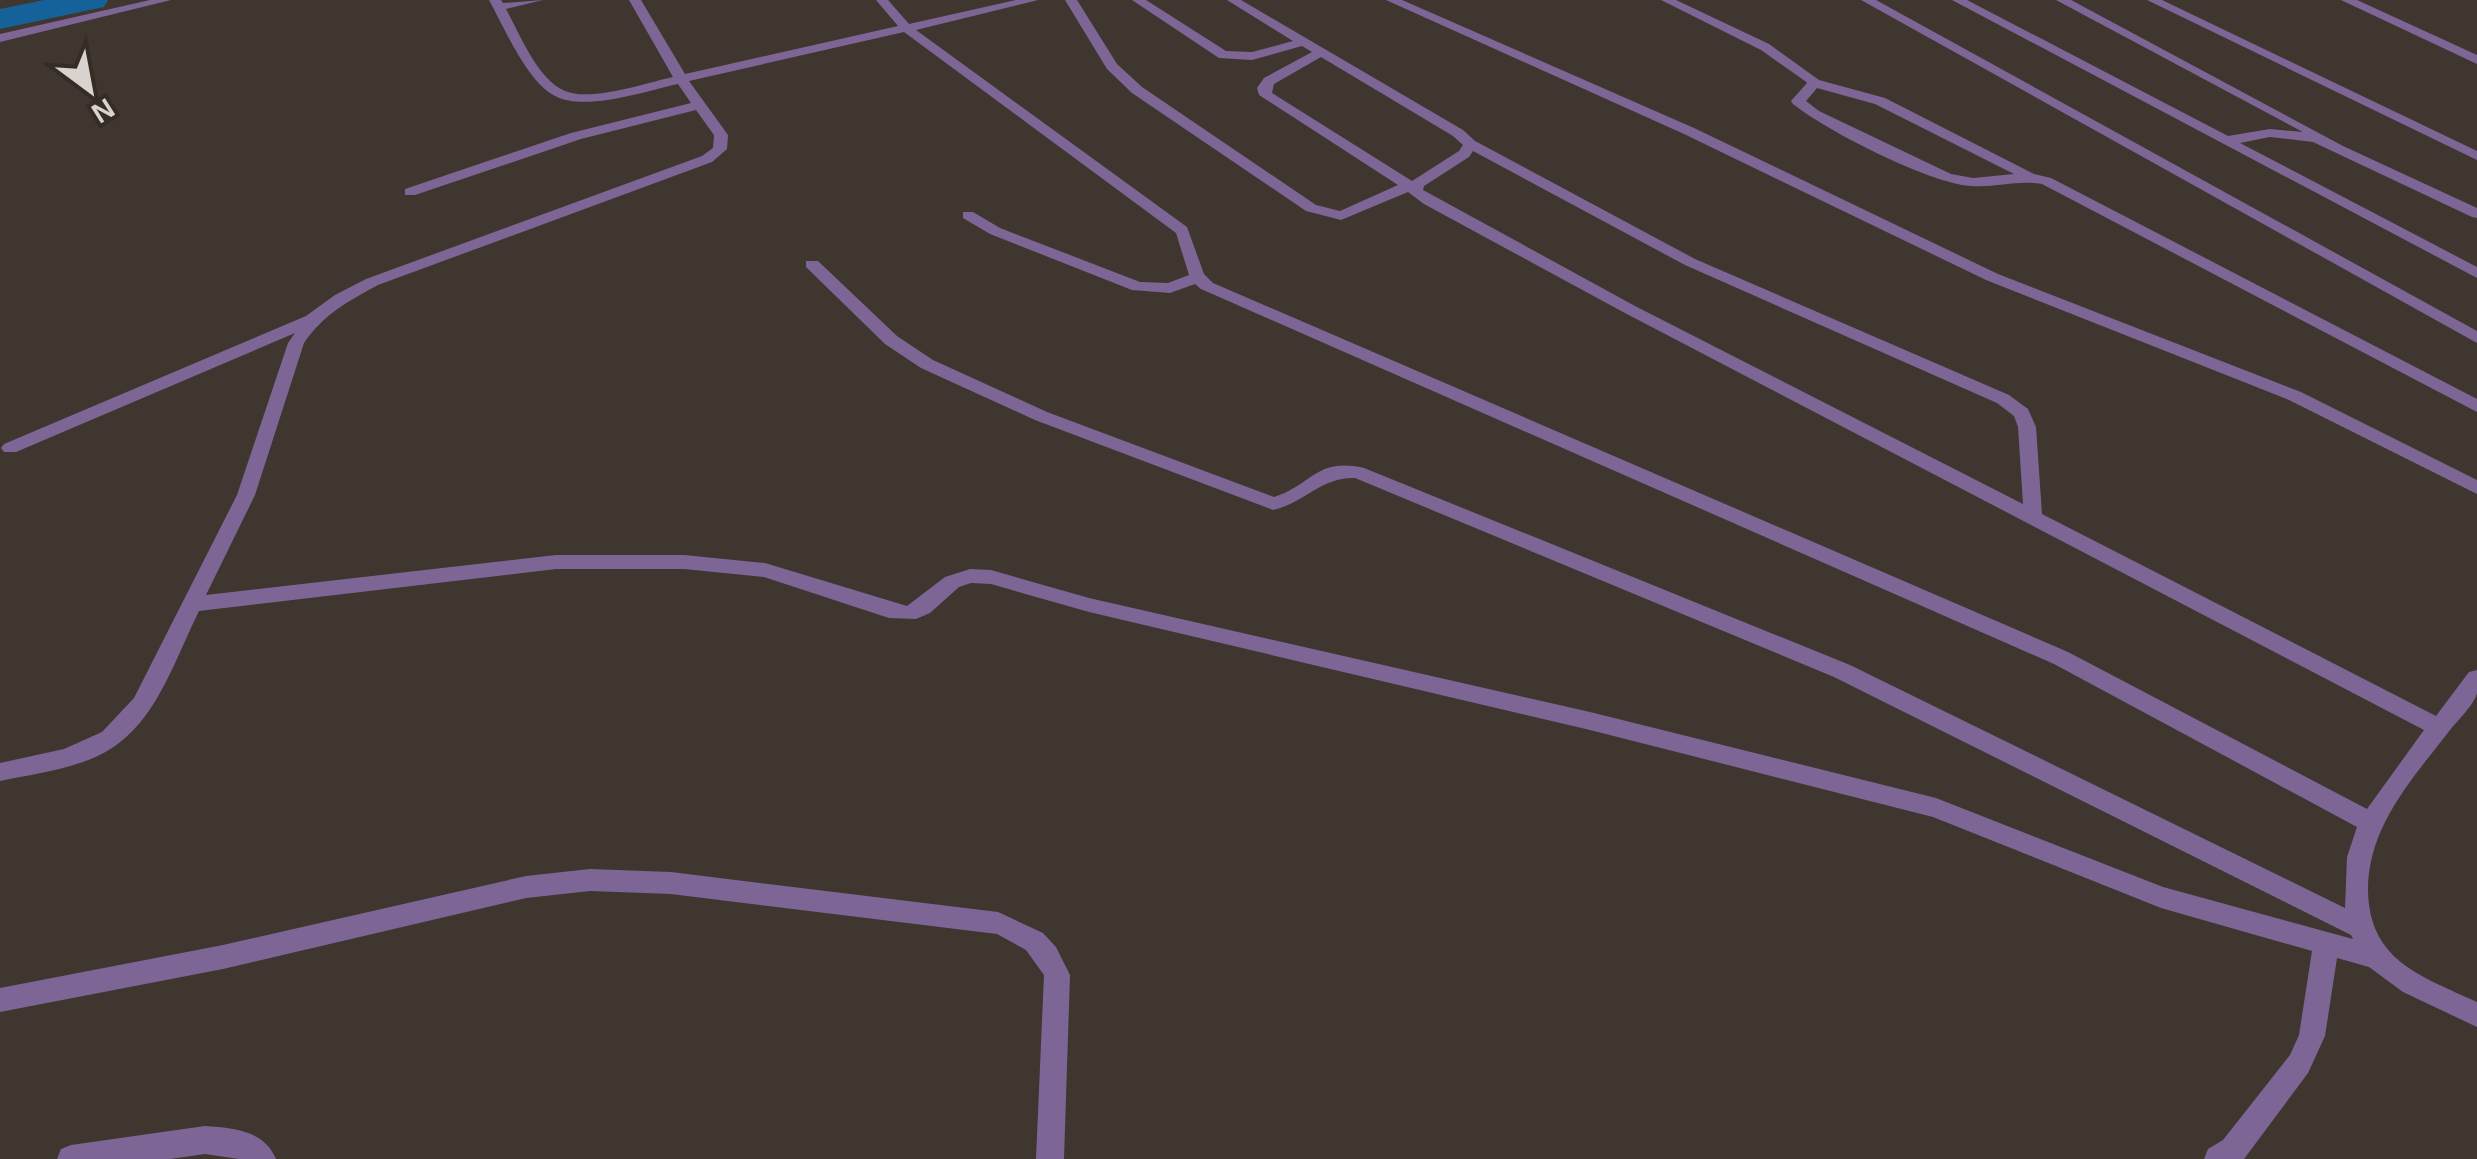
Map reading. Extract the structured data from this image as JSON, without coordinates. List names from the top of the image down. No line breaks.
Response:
{"north":"bottom right"}
